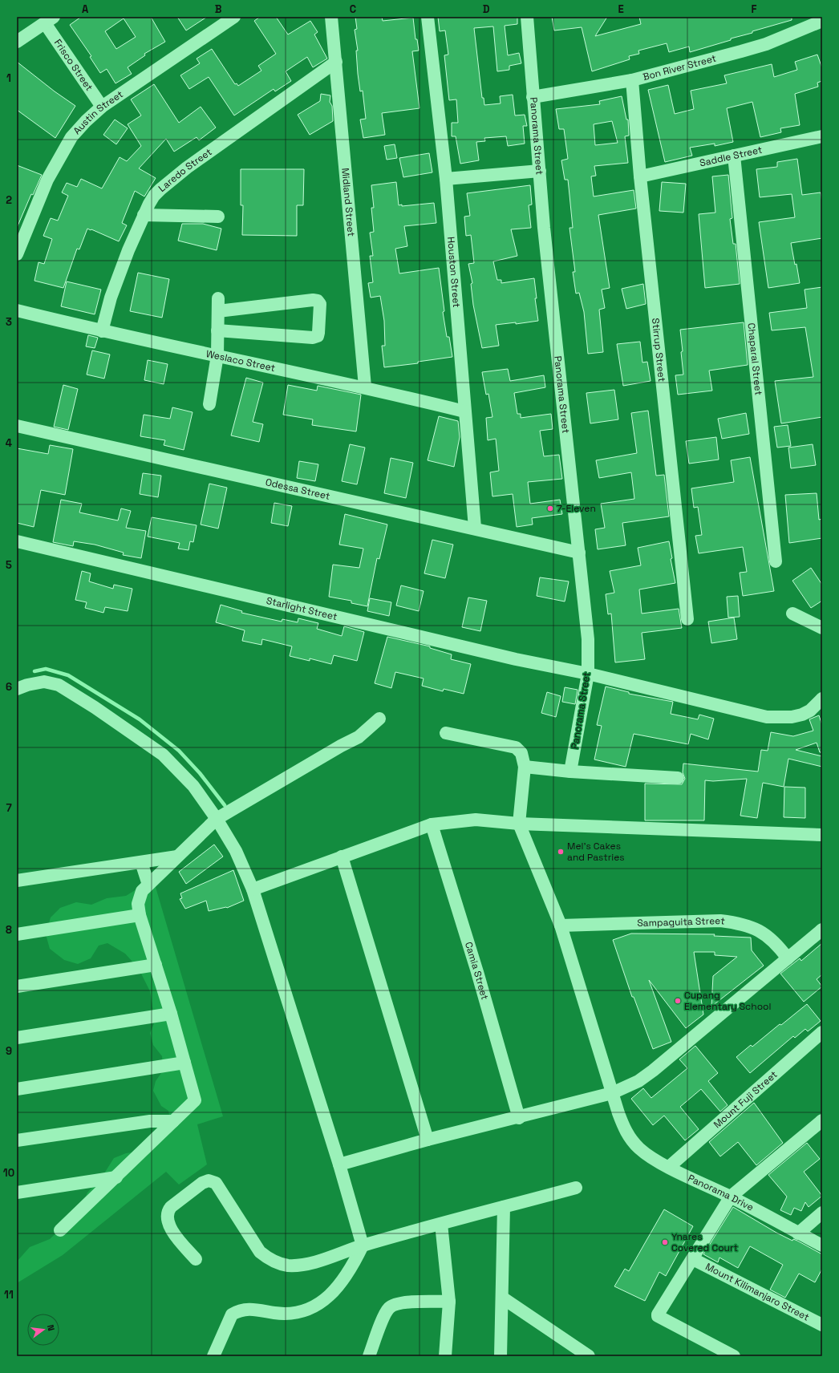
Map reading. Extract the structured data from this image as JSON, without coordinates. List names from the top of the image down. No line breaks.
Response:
{"streets":{"street":["Frisco Street","Bon River Street","Austin Street","Panorama Street","Saddle Street","Laredo Street","Midland Street","Houston Street","Stirrup Street","Chaparal Street","Weslaco Street","Odessa Street","Starlight Street","Sampaguita Street","Camia Street","Mount Fuji Street","Panorama Drive","Mount Kilimanjaro Street"]},"crossings":[["Frisco Street","Austin Street"],["Bon River Street","Panorama Street"],["Bon River Street","Stirrup Street"],["Panorama Street","Odessa Street"],["Panorama Street","Starlight Street"],["Saddle Street","Stirrup Street"],["Saddle Street","Chaparal Street"],["Laredo Street","Midland Street"],["Laredo Street","Weslaco Street"],["Midland Street","Weslaco Street"],["Houston Street","Weslaco Street"],["Houston Street","Odessa Street"],["Mount Fuji Street","Panorama Drive"]],"places":["7-Eleven","Mel's Cakes and Pastries","Cupang Elementary School","Ynares Covered Court"],"north":"right","grid":{"columns":["A","B","C","D","E","F"],"rows":["1","2","3","4","5","6","7","8","9","10","11"]}}
